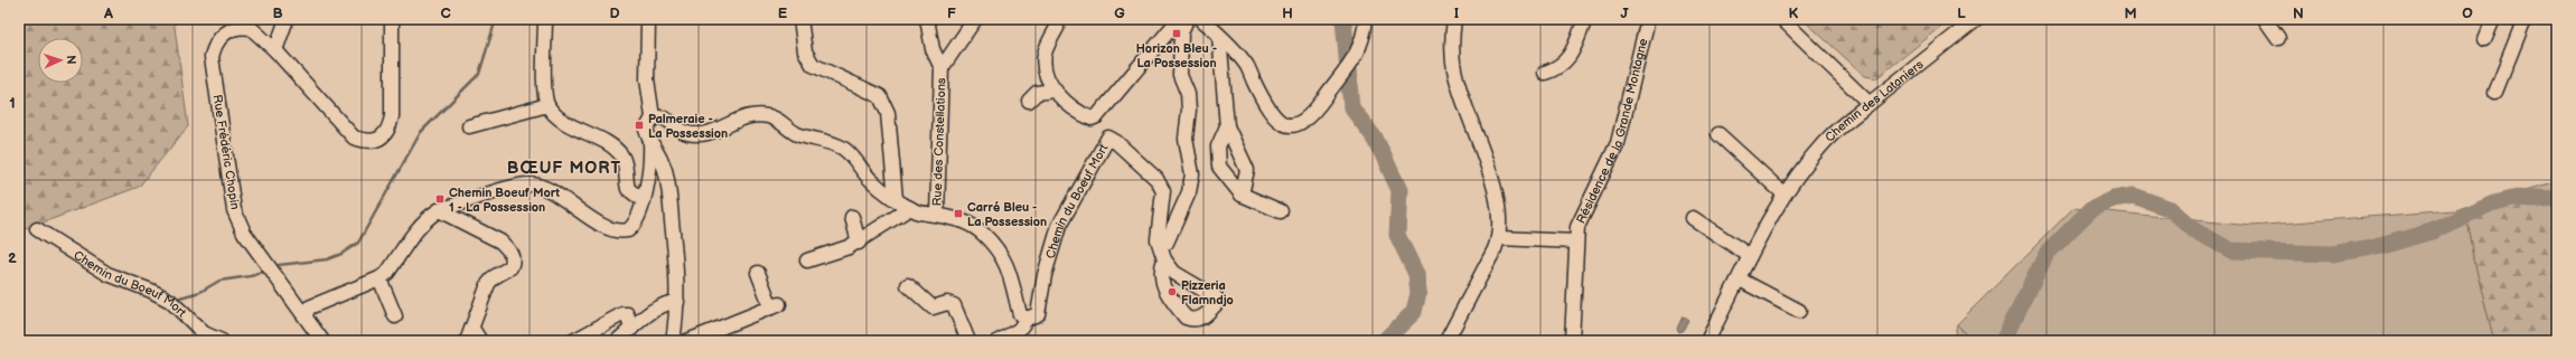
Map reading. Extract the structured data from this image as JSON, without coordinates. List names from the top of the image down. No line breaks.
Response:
{"streets":{"street":["Chemin des Lataniers","Résidence de la Grande Montagne","Rue des Constellations","Rue Frédéric Chopin","Chemin du Boeuf Mort"]},"districts":["BŒUF MORT"],"places":{"transit":["Horizon Bleu - La Possession","Palmeraie - La Possession","Chemin Boeuf Mort 1 - La Possession","Carré Bleu - La Possession"],"other":["Pizzeria Flamndjo"]},"north":"right","grid":{"columns":["A","B","C","D","E","F","G","H","I","J","K","L","M","N","O"],"rows":["1","2"]}}
